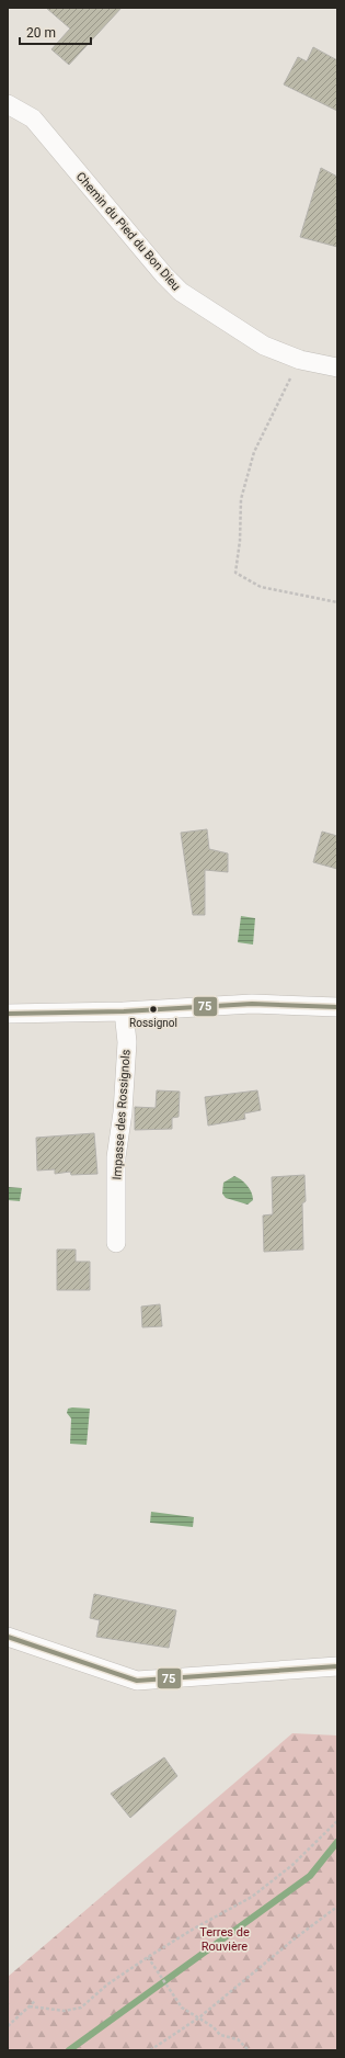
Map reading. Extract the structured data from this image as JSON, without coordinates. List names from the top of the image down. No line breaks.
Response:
{"streets":{"street":["Chemin du Pied du Bon Dieu","Impasse des Rossignols"]},"parks":["Terres de Rouvière"],"places":["Rossignol"],"lines":["transit line 75"],"scale_bar":"20 m"}
